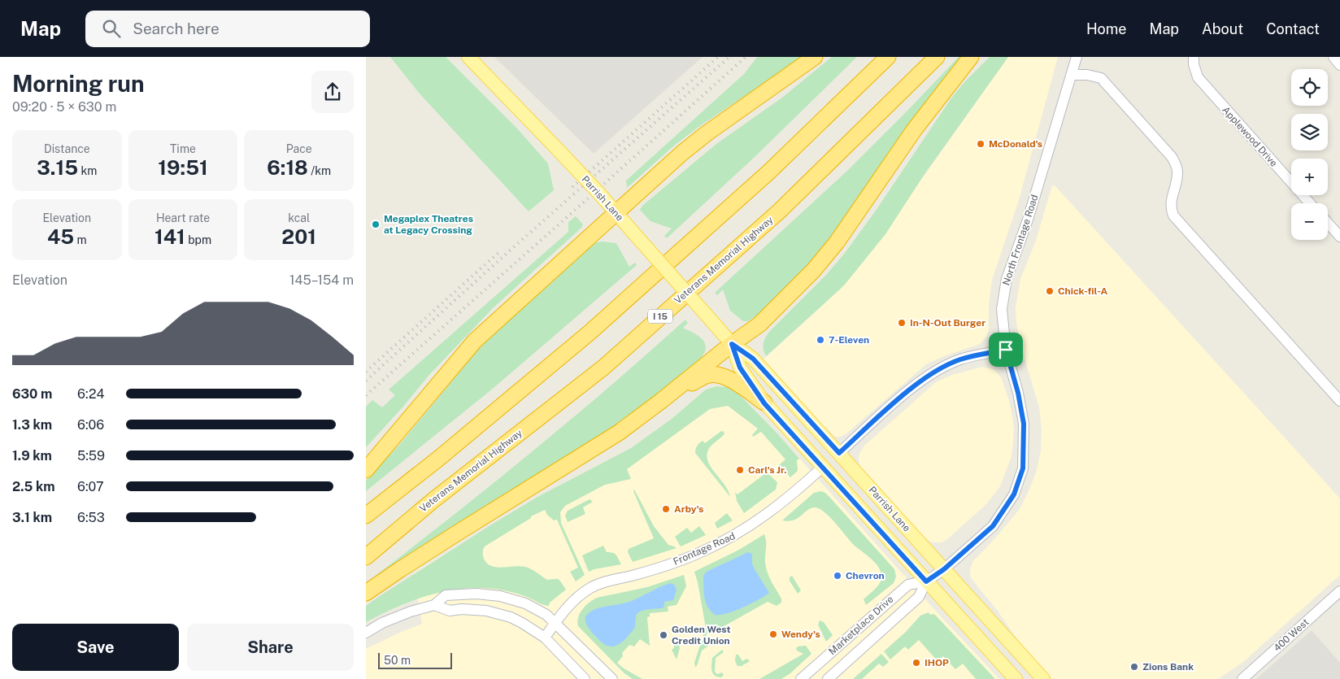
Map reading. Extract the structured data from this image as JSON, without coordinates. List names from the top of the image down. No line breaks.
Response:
{"streets":{"highway":["Veterans Memorial Highway","I 15"],"main road":["Parrish Lane"],"street":["Applewood Drive","North Frontage Road","Frontage Road","Marketplace Drive","400 West"]},"crossings":[["Parrish Lane","North Frontage Road"],["Parrish Lane","Frontage Road"],["Parrish Lane","Marketplace Drive"],["North Frontage Road","Marketplace Drive"]],"places":["McDonald's","Megaplex Theatres at Legacy Crossing","Chick-fil-A","In-N-Out Burger","7-Eleven","Carl's Jr.","Arby's","Chevron","Wendy's","Golden West Credit Union","IHOP","Zions Bank"],"scale_bar":"50 m","page":{"header":"Map","search":"Search here","nav":["Home","Map","About","Contact"],"heading":["Morning run","09:20 · 5 × 630 m"],"map_buttons":["+","−"],"stats":[["Distance","3.15 km"],["Time","19:51"],["Pace","6:18 /km"],["Elevation","45 m"],["Heart rate","141 bpm"],["kcal","201"]],"chart":["Elevation","145–154 m"],"list":[{"name":"630 m","note":"6:24"},{"name":"1.3 km","note":"6:06"},{"name":"1.9 km","note":"5:59"},{"name":"2.5 km","note":"6:07"},{"name":"3.1 km","note":"6:53"}],"buttons":["Save","Share"],"scale":"50 m"}}
